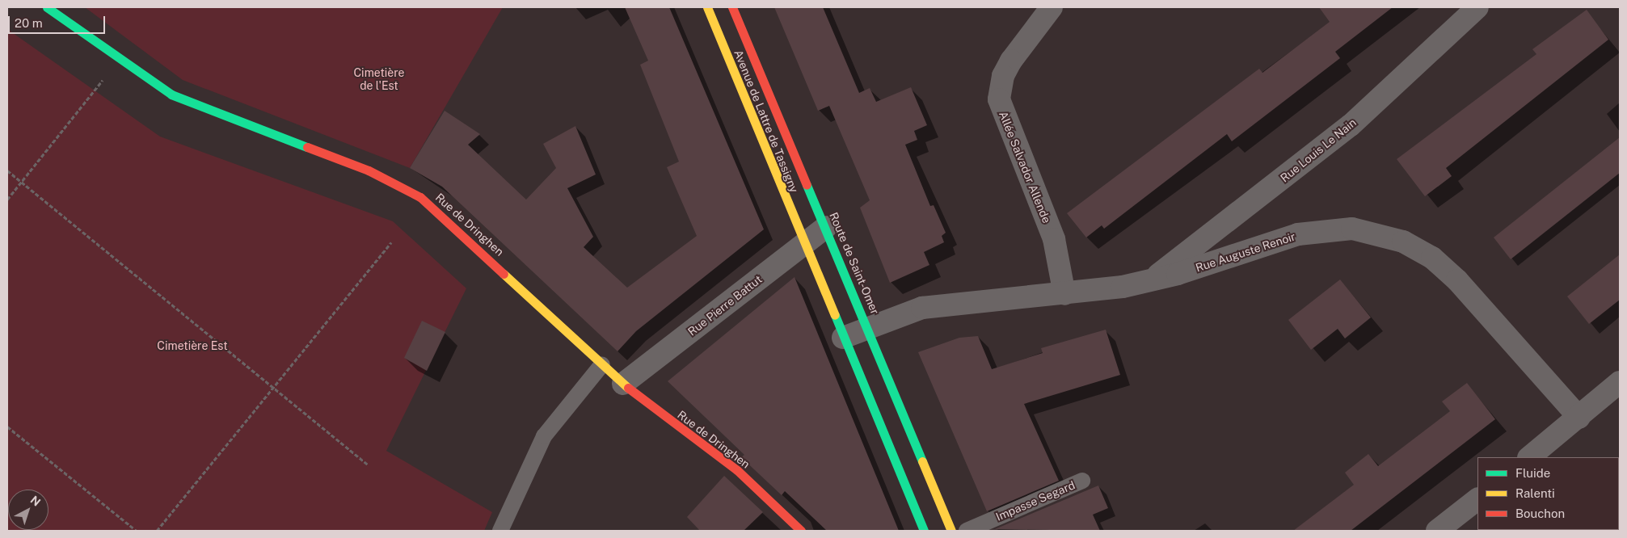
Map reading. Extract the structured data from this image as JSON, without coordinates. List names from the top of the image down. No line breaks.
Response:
{"streets":{"main road":["Avenue de Lattre de Tassigny","Rue de Dringhen","Route de Saint-Omer"],"street":["Rue Louis Le Nain","Allée Salvador Allende","Rue Auguste Renoir","Rue Pierre Battut"],"lane":["Impasse Segard"]},"crossings":[["Avenue de Lattre de Tassigny","Rue Pierre Battut"],["Rue Louis Le Nain","Rue Auguste Renoir"],["Allée Salvador Allende","Rue Auguste Renoir"],["Rue de Dringhen","Rue Pierre Battut"],["Rue Auguste Renoir","Route de Saint-Omer"],["Route de Saint-Omer","Rue Pierre Battut"]],"parks":["Cimetière de l'Est","Cimetière Est"],"legend":["Fluide","Ralenti","Bouchon"],"scale_bar":"20 m","north":"top right"}
